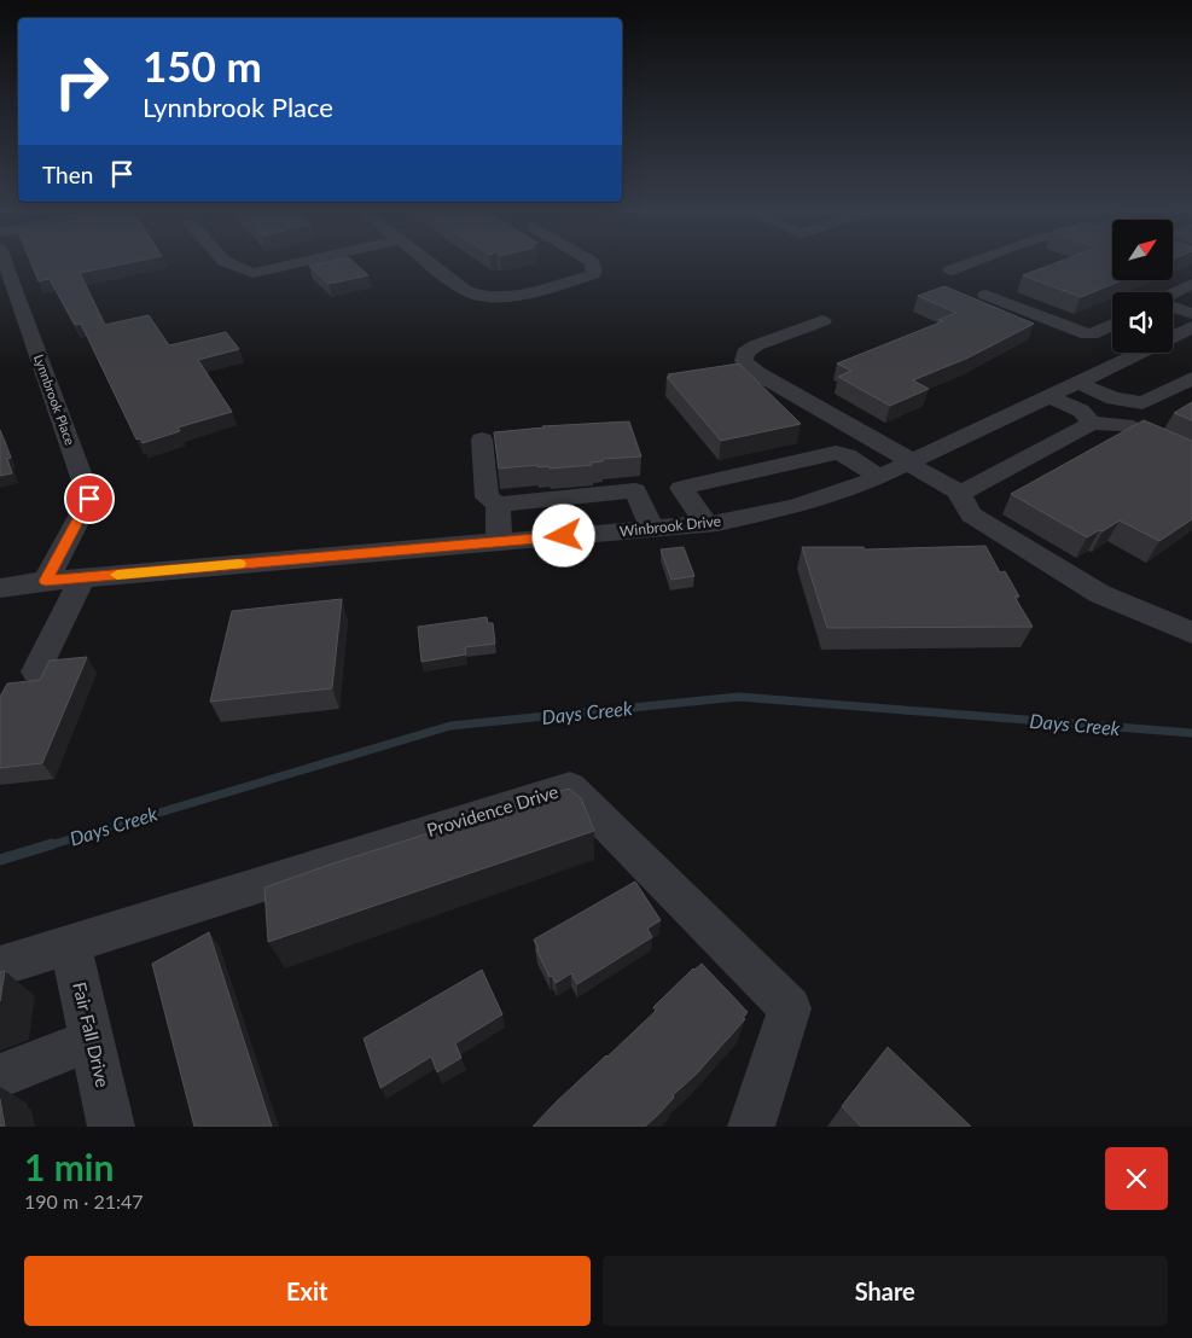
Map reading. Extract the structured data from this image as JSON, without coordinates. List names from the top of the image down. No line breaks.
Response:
{"streets":{"street":["Lynnbrook Place","Winbrook Drive","Providence Drive","Fair Fall Drive"]},"crossings":[["Lynnbrook Place","Winbrook Drive"],["Providence Drive","Fair Fall Drive"]],"water":["Days Creek"],"north":"top right","page":{"turn":["150 m","Lynnbrook Place"],"then":"Then","heading":["1 min","190 m · 21:47"],"buttons":["Exit","Share"]}}
